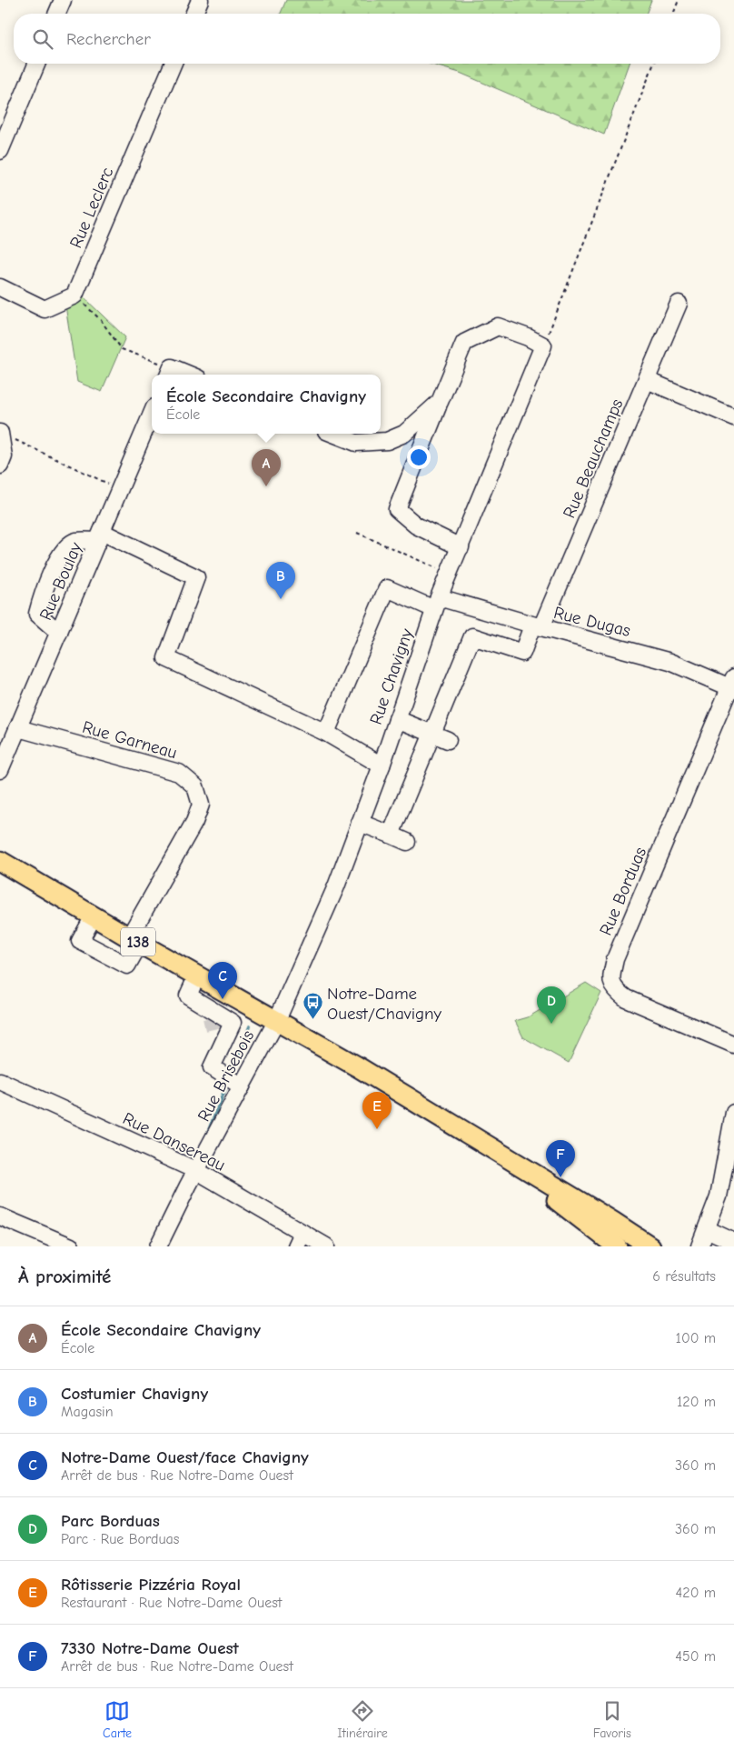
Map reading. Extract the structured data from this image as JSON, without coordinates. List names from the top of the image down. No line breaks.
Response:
{"streets":{"main road":["138"],"street":["Rue Leclerc","Rue Beauchamps","Rue Boulay","Rue Dugas","Rue Chavigny","Rue Garneau","Rue Borduas","Rue Brisebois","Rue Dansereau"]},"crossings":[["Rue Beauchamps","Rue Dugas"],["Rue Boulay","Rue Garneau"],["Rue Dugas","Rue Chavigny"],["Rue Dugas","Rue Borduas"],["Rue Chavigny","138"],["Rue Chavigny","Rue Brisebois"],["Rue Garneau","138"],["138","Rue Brisebois"],["Rue Brisebois","Rue Dansereau"]],"places":{"bus stop":["Notre-Dame Ouest/Chavigny"]},"page":{"search":"Rechercher","popup":["École Secondaire Chavigny","École"],"pins":["A","B","C","D","E","F"],"heading":["À proximité","6 résultats"],"list":[{"mark":"A","name":"École Secondaire Chavigny","note":"École","value":"100 m"},{"mark":"B","name":"Costumier Chavigny","note":"Magasin","value":"120 m"},{"mark":"C","name":"Notre-Dame Ouest/face Chavigny","note":"Arrêt de bus · Rue Notre-Dame Ouest","value":"360 m"},{"mark":"D","name":"Parc Borduas","note":"Parc · Rue Borduas","value":"360 m"},{"mark":"E","name":"Rôtisserie Pizzéria Royal","note":"Restaurant · Rue Notre-Dame Ouest","value":"420 m"},{"mark":"F","name":"7330 Notre-Dame Ouest","note":"Arrêt de bus · Rue Notre-Dame Ouest","value":"450 m"}],"nav":["Carte","Itinéraire","Favoris"]}}
